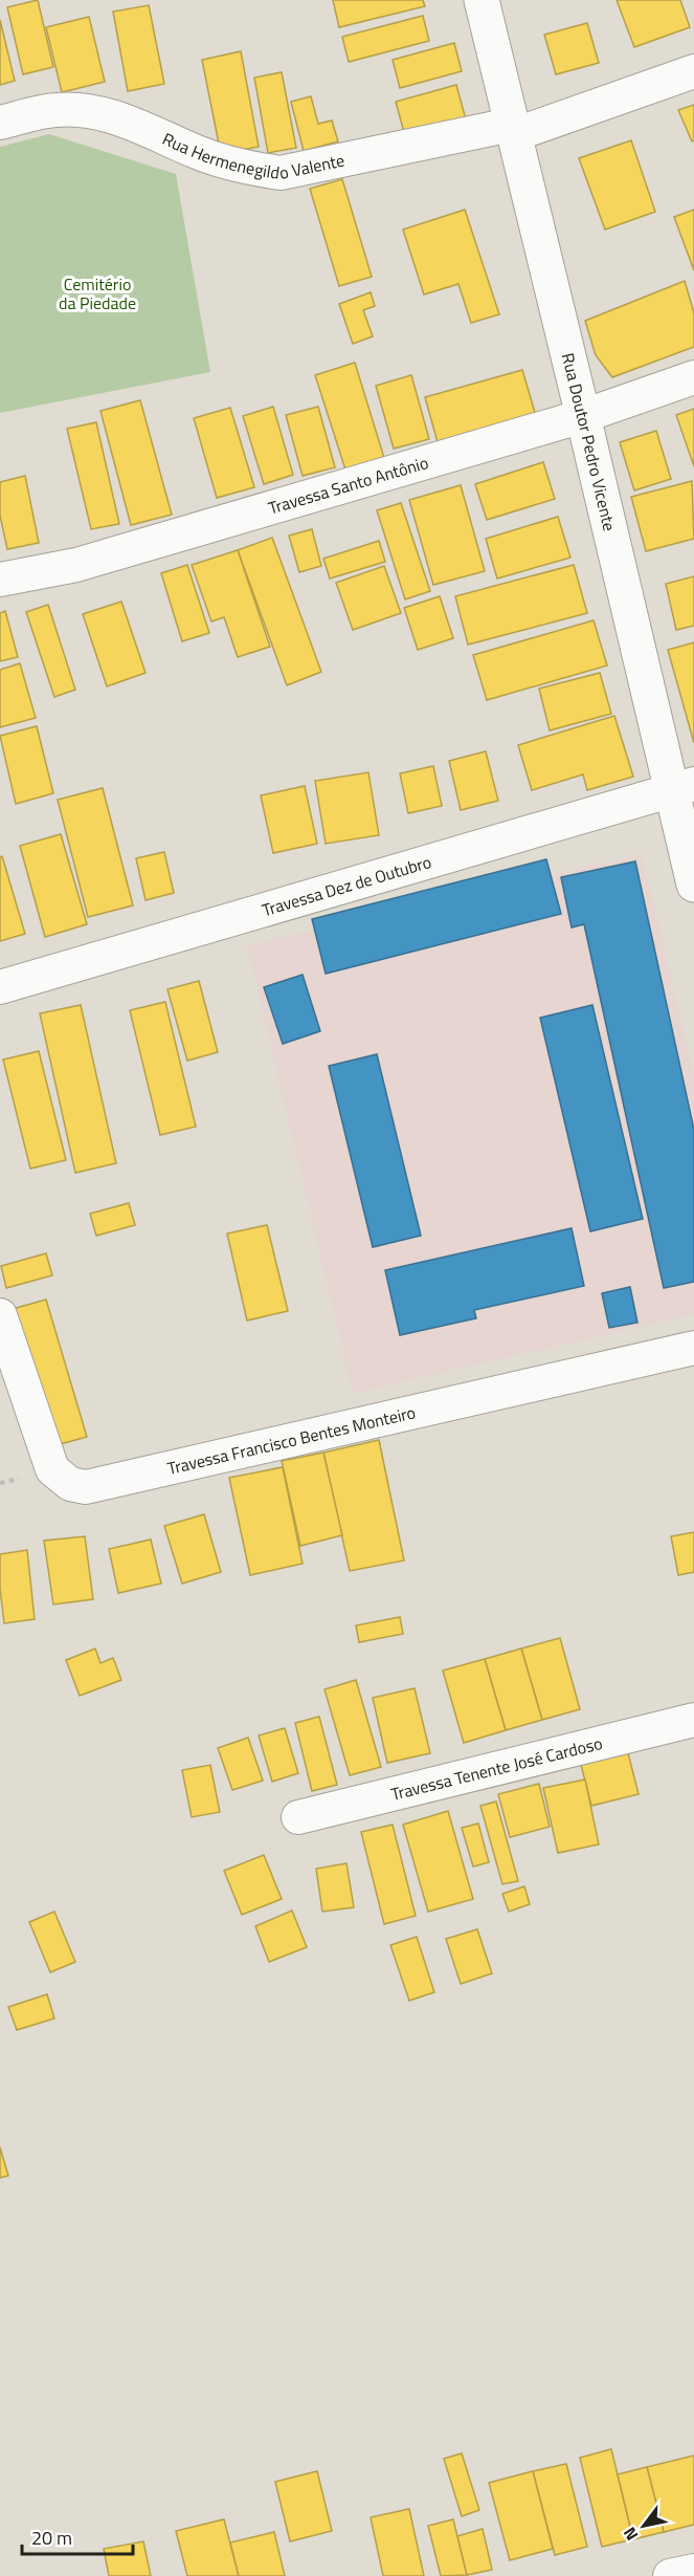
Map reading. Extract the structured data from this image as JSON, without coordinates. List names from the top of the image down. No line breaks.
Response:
{"streets":{"street":["Rua Hermenegildo Valente","Rua Doutor Pedro Vicente","Travessa Santo Antônio","Travessa Dez de Outubro","Travessa Francisco Bentes Monteiro","Travessa Tenente José Cardoso"]},"crossings":[["Rua Hermenegildo Valente","Rua Doutor Pedro Vicente"],["Rua Doutor Pedro Vicente","Travessa Santo Antônio"],["Rua Doutor Pedro Vicente","Travessa Dez de Outubro"]],"parks":["Cemitério da Piedade"],"scale_bar":"20 m","north":"bottom left"}
